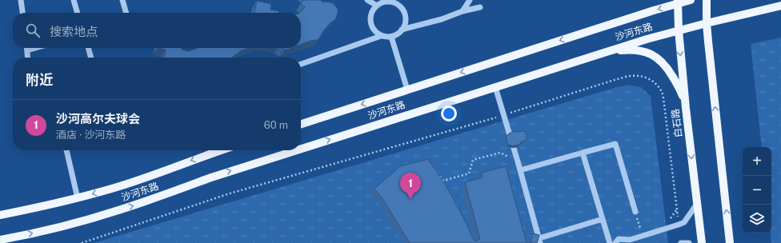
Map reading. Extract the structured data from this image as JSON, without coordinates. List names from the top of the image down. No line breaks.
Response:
{"streets":{"main road":["沙河东路","白石路"]},"crossings":[["沙河东路","白石路"]],"page":{"search":"搜索地点","heading":"附近","list":[{"mark":"1","name":"沙河高尔夫球会","note":"酒店 · 沙河东路","value":"60 m"}],"map_buttons":["+","−"],"pins":"1"}}
